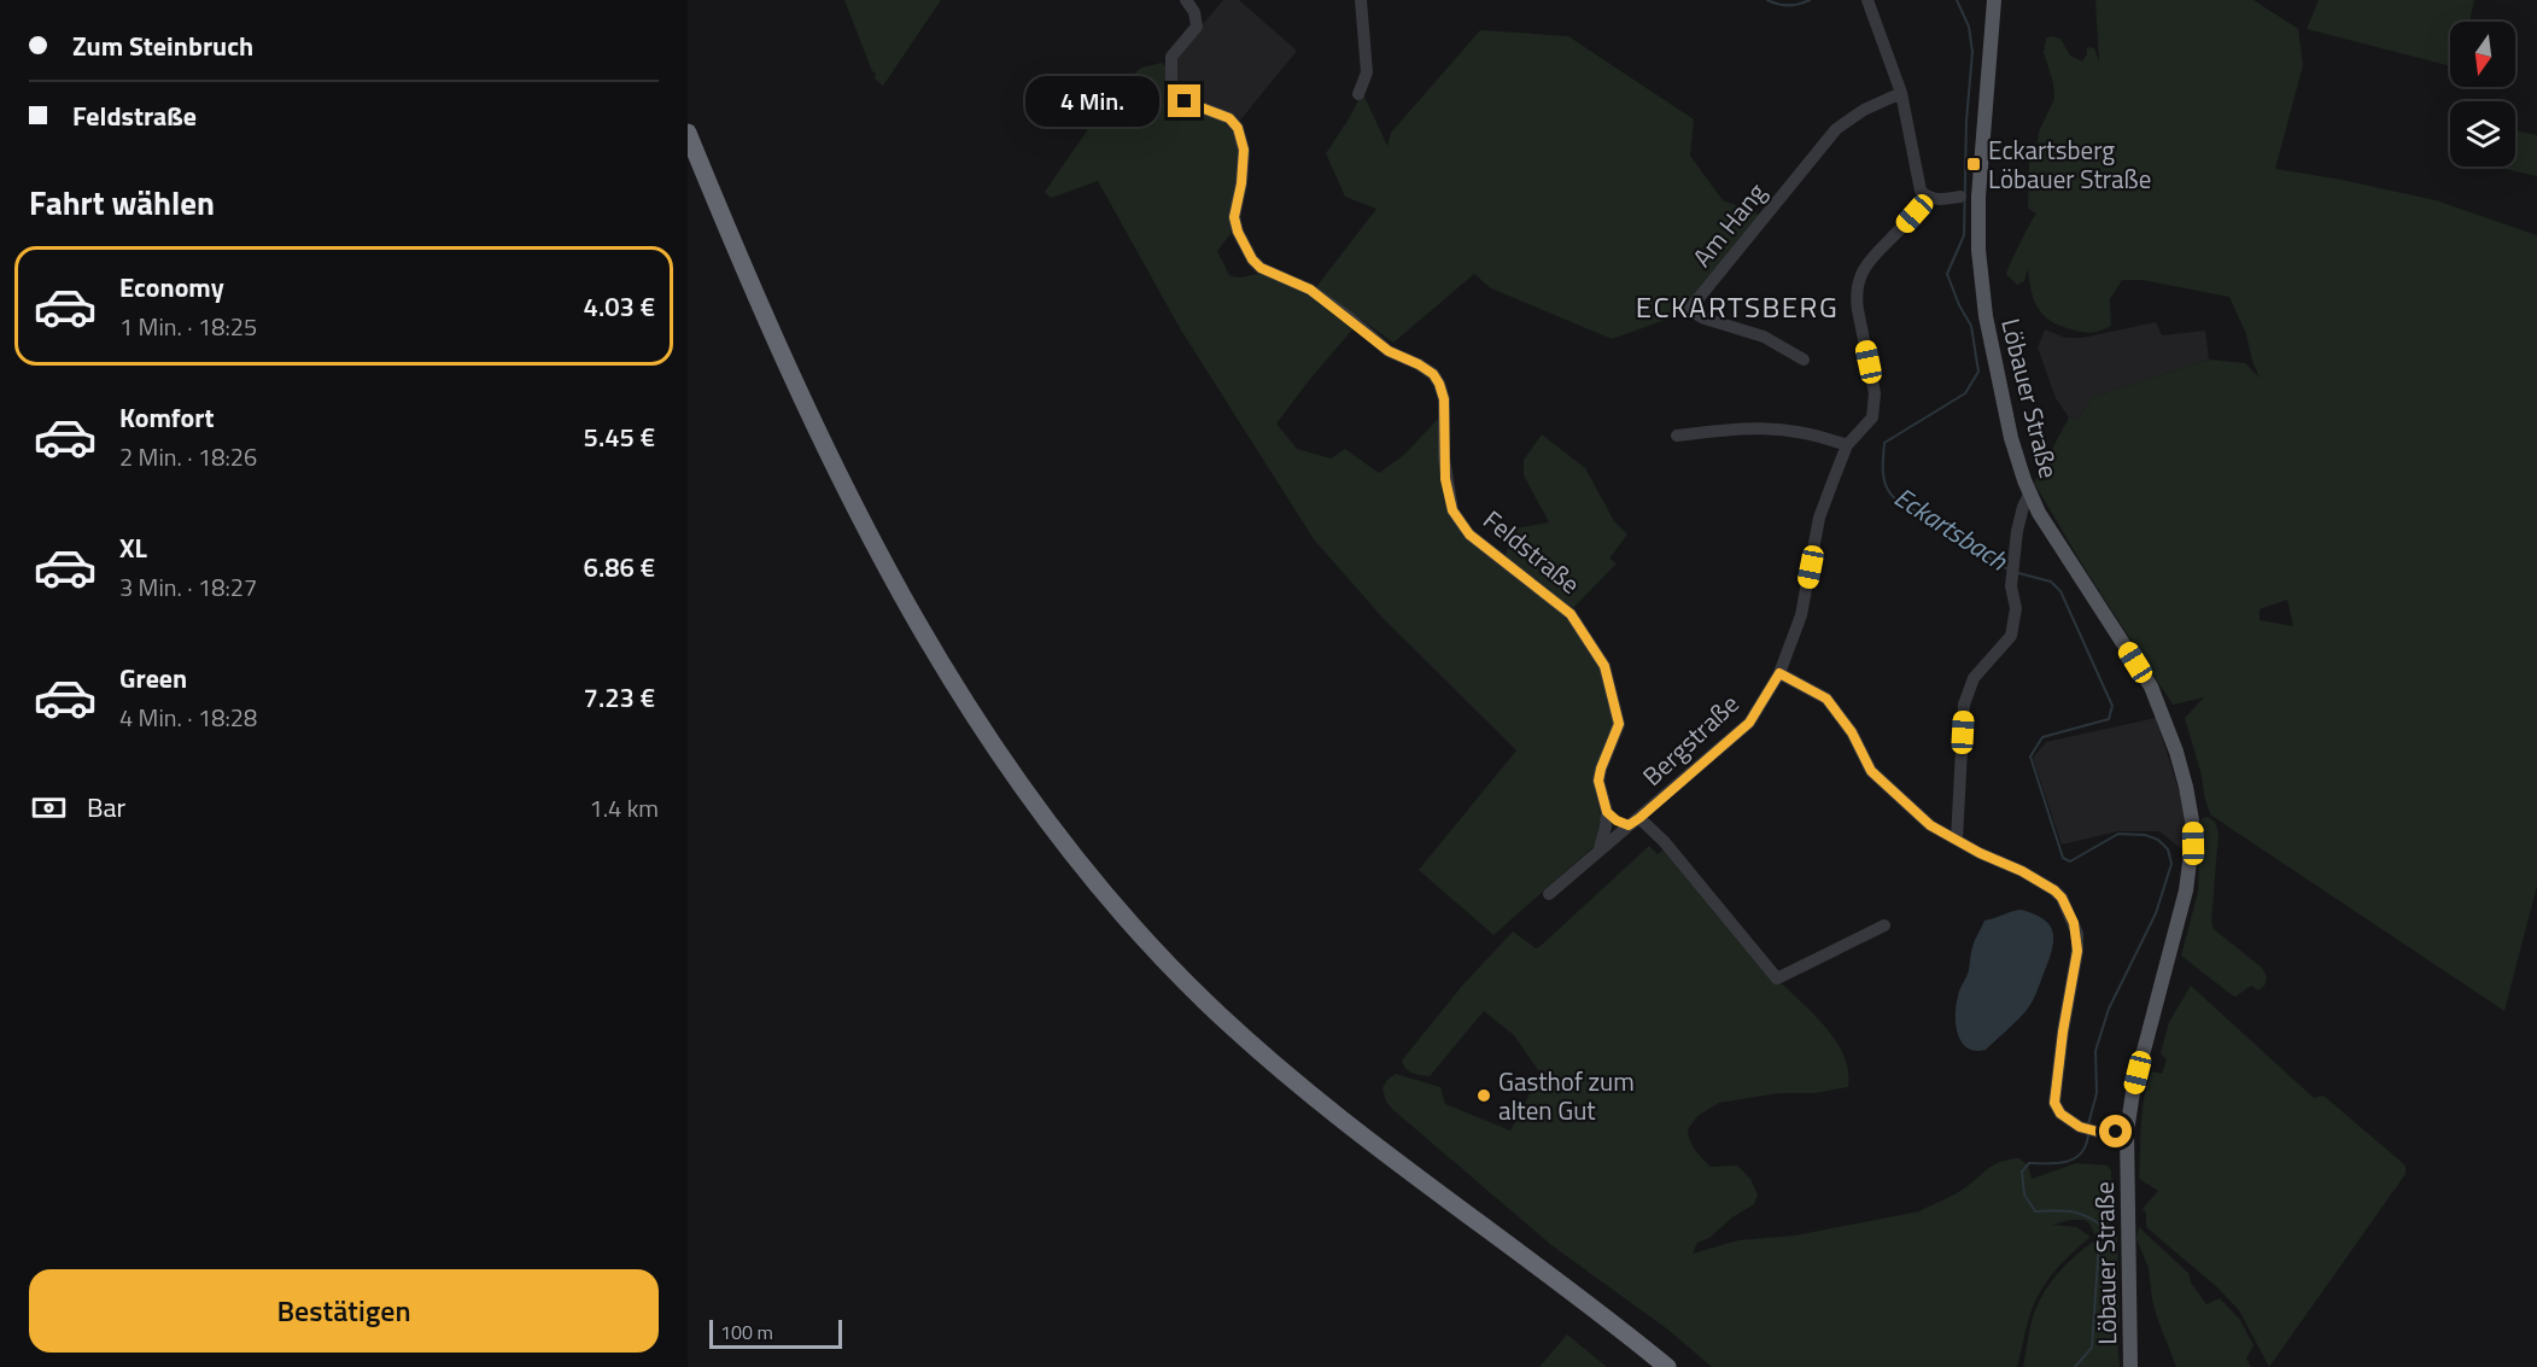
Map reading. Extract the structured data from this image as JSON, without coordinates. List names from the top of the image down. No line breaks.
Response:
{"streets":{"main road":["Löbauer Straße"],"street":["Am Hang","Feldstraße","Bergstraße"]},"crossings":[["Feldstraße","Bergstraße"]],"districts":["ECKARTSBERG"],"water":["Eckartsbach"],"places":{"transit":["Eckartsberg Löbauer Straße"],"other":["Gasthof zum alten Gut"]},"scale_bar":"100 m","north":"bottom","page":{"banner":["Zum Steinbruch","Feldstraße"],"bubble":"4 Min.","heading":"Fahrt wählen","list":[{"name":"Economy","note":"1 Min. · 18:25","value":"4.03 €"},{"name":"Komfort","note":"2 Min. · 18:26","value":"5.45 €"},{"name":"XL","note":"3 Min. · 18:27","value":"6.86 €"},{"name":"Green","note":"4 Min. · 18:28","value":"7.23 €"}],"pay":["Bar","1.4 km"],"buttons":"Bestätigen","scale":"100 m"}}
